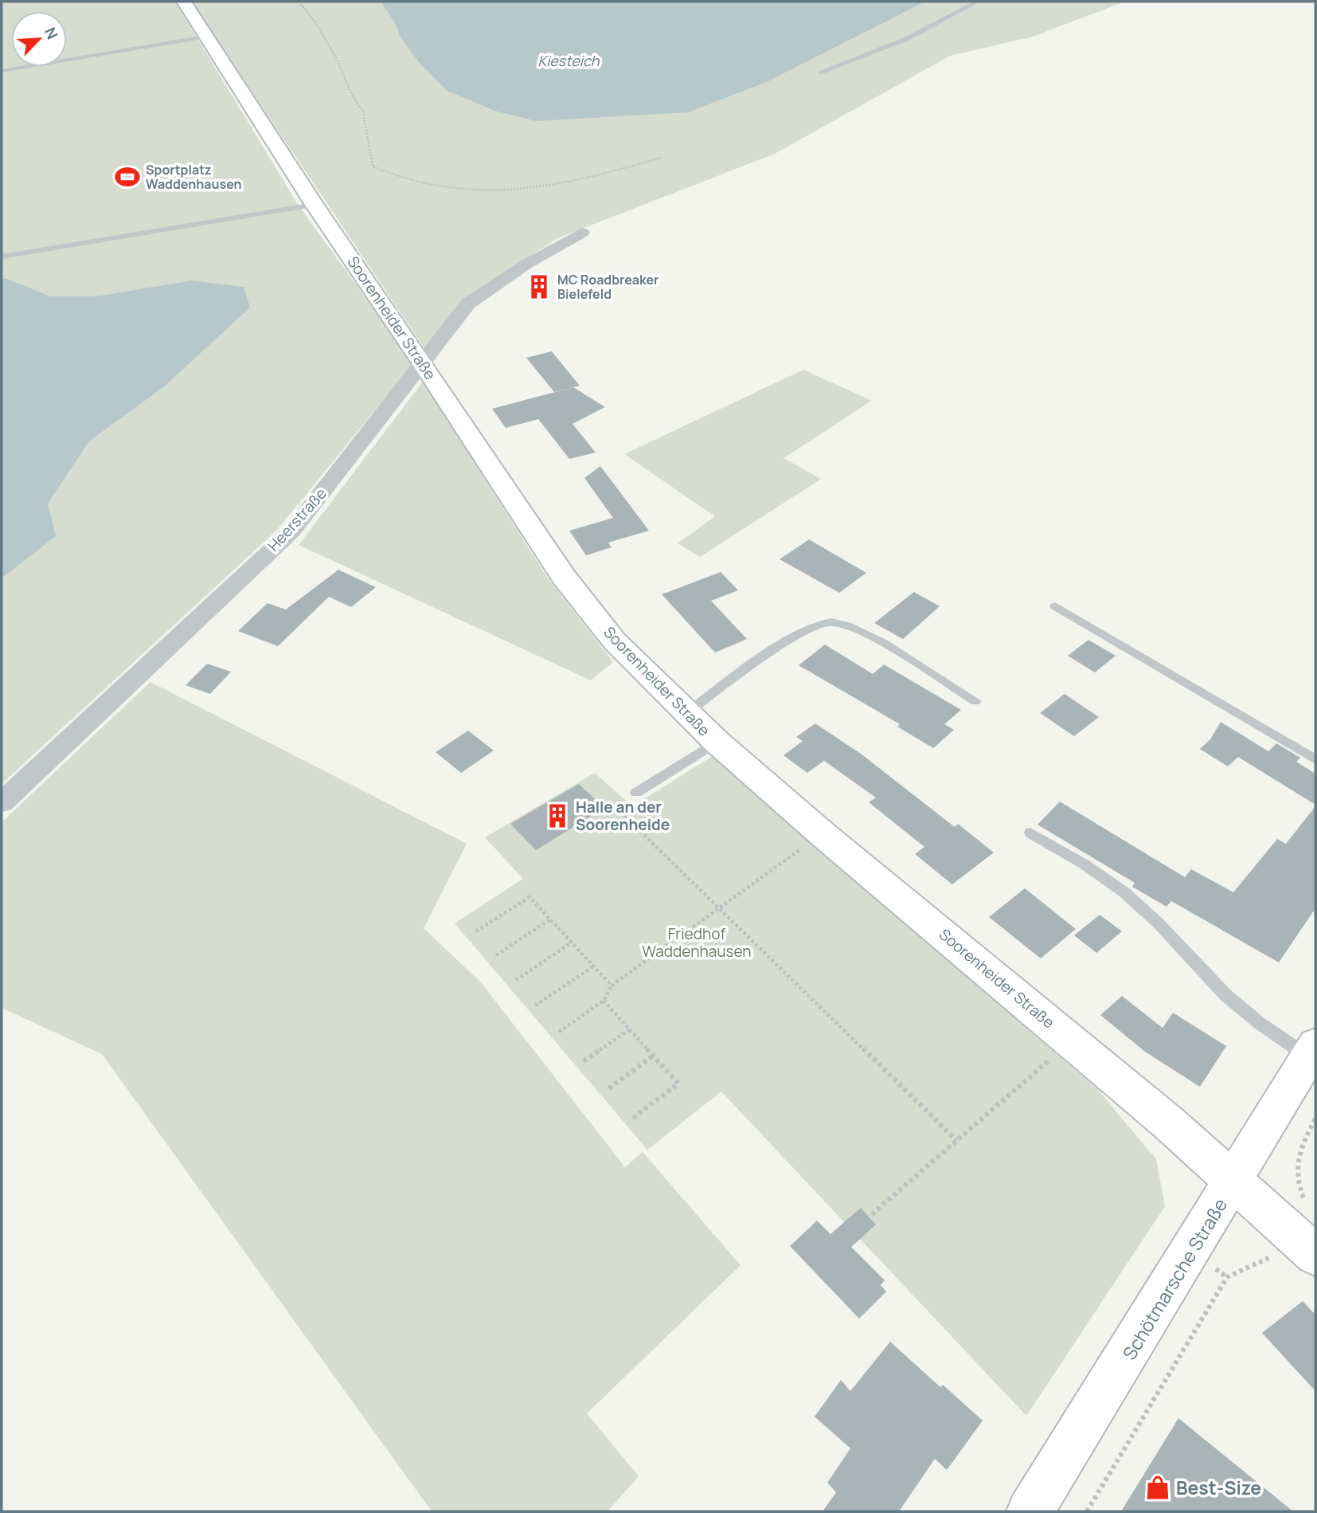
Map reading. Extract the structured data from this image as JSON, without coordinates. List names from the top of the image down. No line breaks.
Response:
{"streets":{"main road":["Soorenheider Straße","Schötmarsche Straße"],"street":["Heerstraße"]},"crossings":[["Soorenheider Straße","Heerstraße"],["Soorenheider Straße","Schötmarsche Straße"]],"water":["Kiesteich"],"parks":["Friedhof Waddenhausen"],"places":{"sports":["Sportplatz Waddenhausen"],"building":["MC Roadbreaker Bielefeld","Halle an der Soorenheide"],"shop":["Best-Size"]},"north":"top right"}
